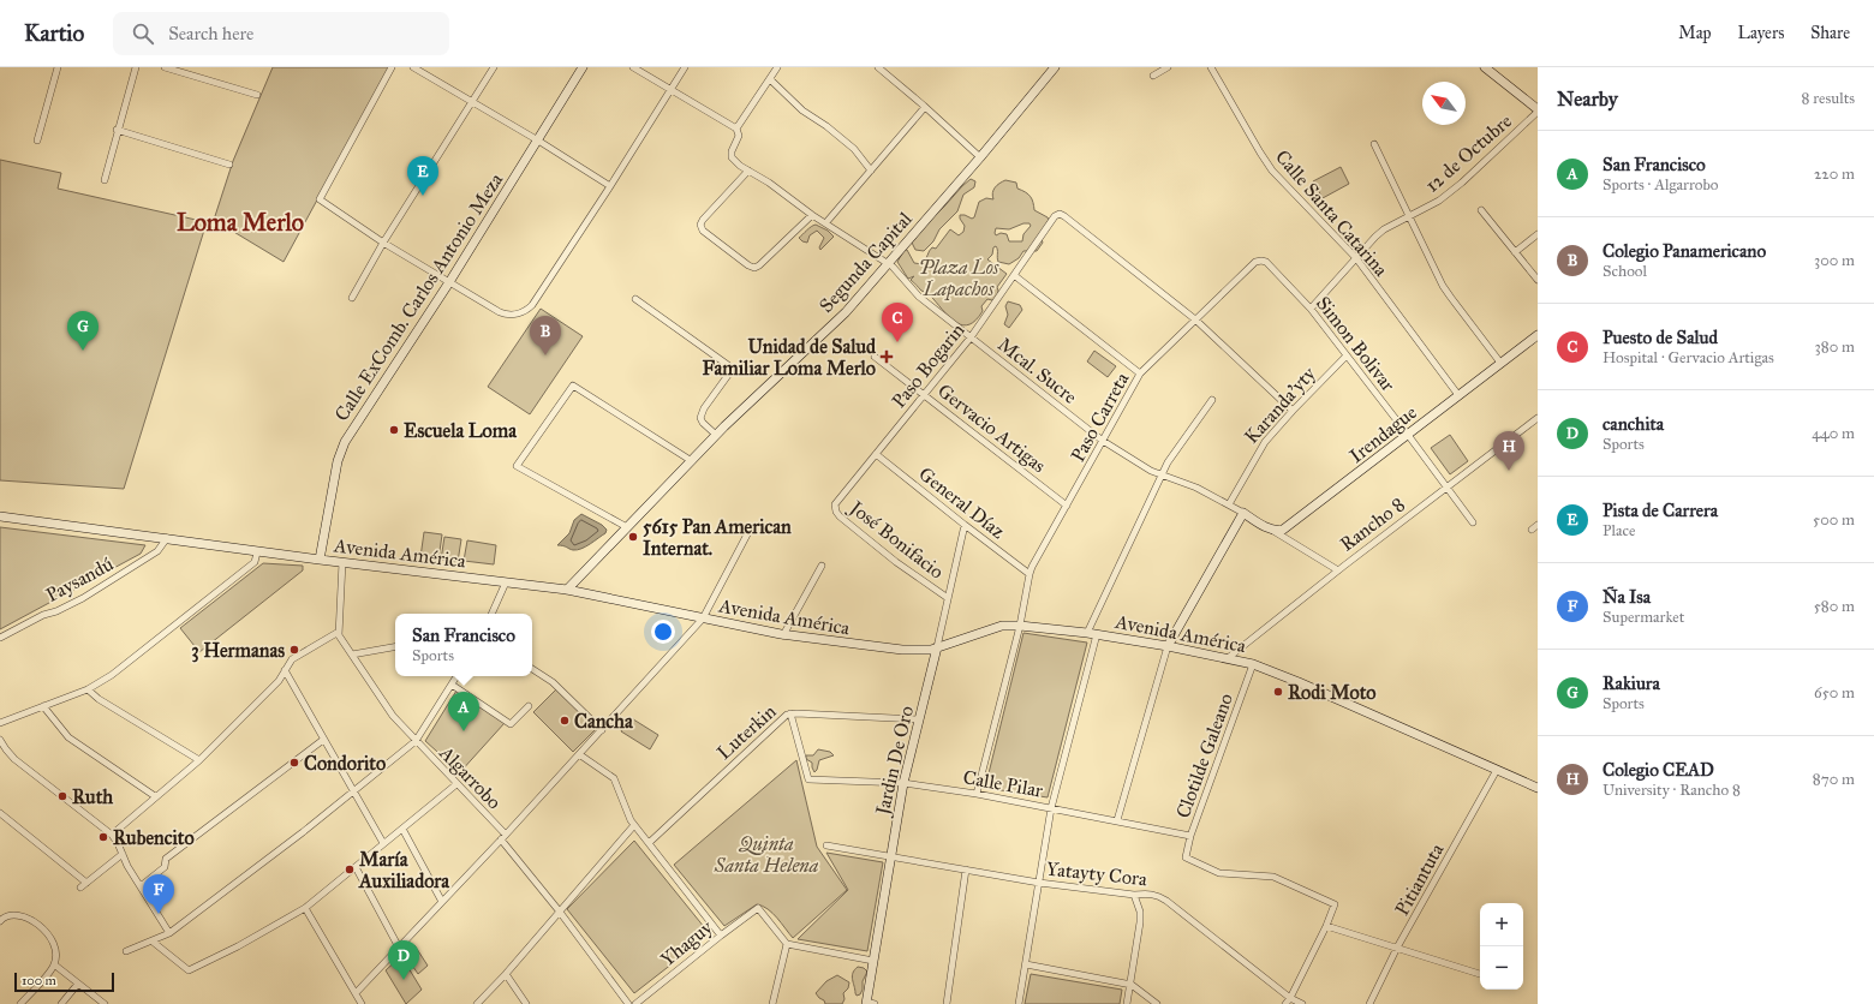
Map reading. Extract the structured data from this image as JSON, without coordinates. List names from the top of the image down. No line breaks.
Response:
{"streets":{"street":["12 de Octubre","Calle Santa Catarina","Segunda Capital","Calle ExComb. Carlos Antonio Meza","Simon Bolivar","Paso Bogarin","Mcal. Sucre","Karanda'yty","Paso Carreta","Gervacio Artigas","Irendague","General Díaz","Rancho 8","José Bonifacio","Avenida América","Paysandú","Luterkin","Clotilde Galeano","Jardin De Oro","Algarrobo","Calle Pilar","Yatayty Cora","Pitiantuta","Yhaguy"]},"crossings":[["12 de Octubre","Calle Santa Catarina"],["12 de Octubre","Simon Bolivar"],["Calle Santa Catarina","Irendague"],["Segunda Capital","Mcal. Sucre"],["Segunda Capital","Avenida América"],["Calle ExComb. Carlos Antonio Meza","Avenida América"],["Simon Bolivar","Karanda'yty"],["Simon Bolivar","Paso Carreta"],["Simon Bolivar","Irendague"],["Simon Bolivar","Rancho 8"],["Paso Bogarin","Mcal. Sucre"],["Paso Bogarin","Paso Carreta"],["Paso Bogarin","Gervacio Artigas"],["Paso Bogarin","General Díaz"],["Paso Bogarin","José Bonifacio"],["Mcal. Sucre","Karanda'yty"],["Mcal. Sucre","Paso Carreta"],["Paso Carreta","Gervacio Artigas"],["Paso Carreta","General Díaz"],["Paso Carreta","Avenida América"],["Paso Carreta","Calle Pilar"],["General Díaz","Jardin De Oro"],["Rancho 8","Avenida América"],["José Bonifacio","Jardin De Oro"],["Avenida América","Paysandú"],["Avenida América","Clotilde Galeano"],["Avenida América","Jardin De Oro"],["Avenida América","Pitiantuta"],["Luterkin","Jardin De Oro"],["Luterkin","Calle Pilar"],["Clotilde Galeano","Calle Pilar"],["Jardin De Oro","Calle Pilar"],["Jardin De Oro","Yatayty Cora"]],"districts":["Loma Merlo"],"parks":["Plaza Los Lapachos","Quinta Santa Helena"],"places":{"health":["Unidad de Salud Familiar Loma Merlo"],"other":["Escuela Loma","5615 Pan American Internat.","3 Hermanas","Rodi Moto","Cancha","Condorito","Ruth","Rubencito","María Auxiliadora"]},"scale_bar":"100 m","north":"top left","page":{"header":"Kartio","search":"Search here","nav":["Map","Layers","Share"],"heading":["Nearby","8 results"],"list":[{"mark":"A","name":"San Francisco","note":"Sports · Algarrobo","value":"220 m"},{"mark":"B","name":"Colegio Panamericano","note":"School","value":"300 m"},{"mark":"C","name":"Puesto de Salud","note":"Hospital · Gervacio Artigas","value":"380 m"},{"mark":"D","name":"canchita","note":"Sports","value":"440 m"},{"mark":"E","name":"Pista de Carrera","note":"Place","value":"500 m"},{"mark":"F","name":"Ña Isa","note":"Supermarket","value":"580 m"},{"mark":"G","name":"Rakiura","note":"Sports","value":"650 m"},{"mark":"H","name":"Colegio CEAD","note":"University · Rancho 8","value":"870 m"}],"pins":["E","C","G","B","H","A","F","D"],"popup":["San Francisco","Sports"],"map_buttons":["+","−"],"scale":"100 m"}}
